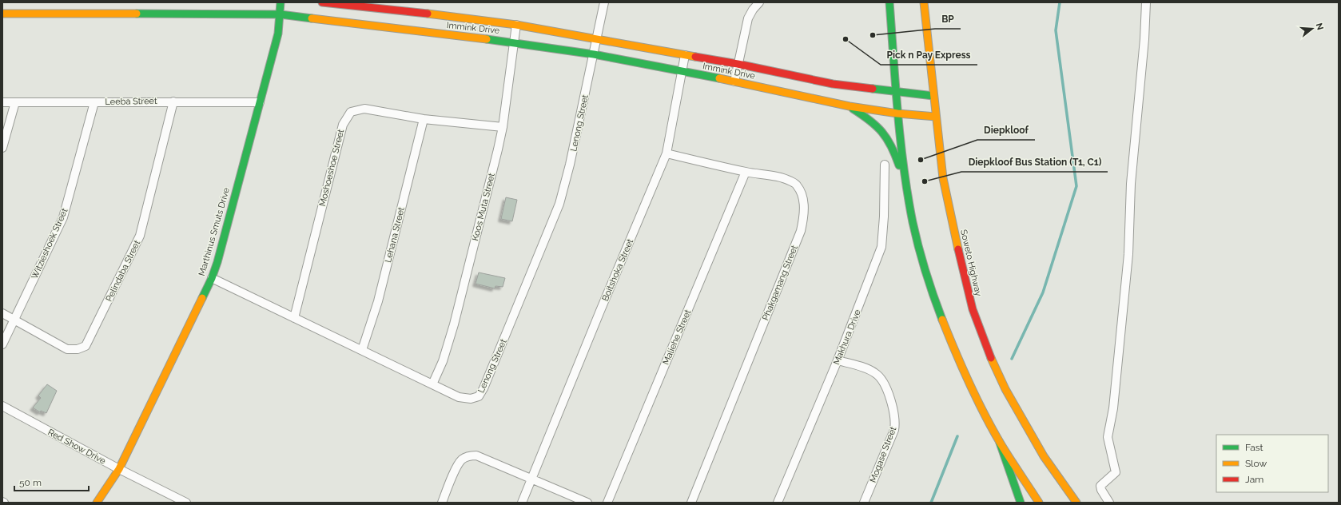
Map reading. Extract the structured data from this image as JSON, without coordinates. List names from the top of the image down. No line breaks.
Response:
{"streets":{"main road":["Immink Drive","Marthinus Smuts Drive","Soweto Highway"],"street":["Leeba Street","Lenong Street","Moshoeshoe Street","Koos Muta Street","Lehana Street","Witzieshoek Street","Boitshoka Street","Pelindaba Street","Phakgamang Street","Maliehe Street","Makhura Drive","Red Show Drive","Mogase Street"]},"crossings":[["Immink Drive","Lenong Street"],["Immink Drive","Koos Muta Street"],["Immink Drive","Marthinus Smuts Drive"],["Immink Drive","Soweto Highway"],["Immink Drive","Boitshoka Street"],["Leeba Street","Marthinus Smuts Drive"],["Leeba Street","Witzieshoek Street"],["Leeba Street","Pelindaba Street"],["Lenong Street","Moshoeshoe Street"],["Lenong Street","Koos Muta Street"],["Lenong Street","Marthinus Smuts Drive"],["Lenong Street","Lehana Street"],["Moshoeshoe Street","Koos Muta Street"],["Moshoeshoe Street","Lehana Street"],["Marthinus Smuts Drive","Red Show Drive"],["Witzieshoek Street","Pelindaba Street"],["Boitshoka Street","Phakgamang Street"],["Phakgamang Street","Maliehe Street"],["Makhura Drive","Mogase Street"]],"places":["BP","Pick n Pay Express","Diepkloof","Diepkloof Bus Station (T1, C1)"],"legend":["Fast","Slow","Jam"],"scale_bar":"50 m","north":"right"}
